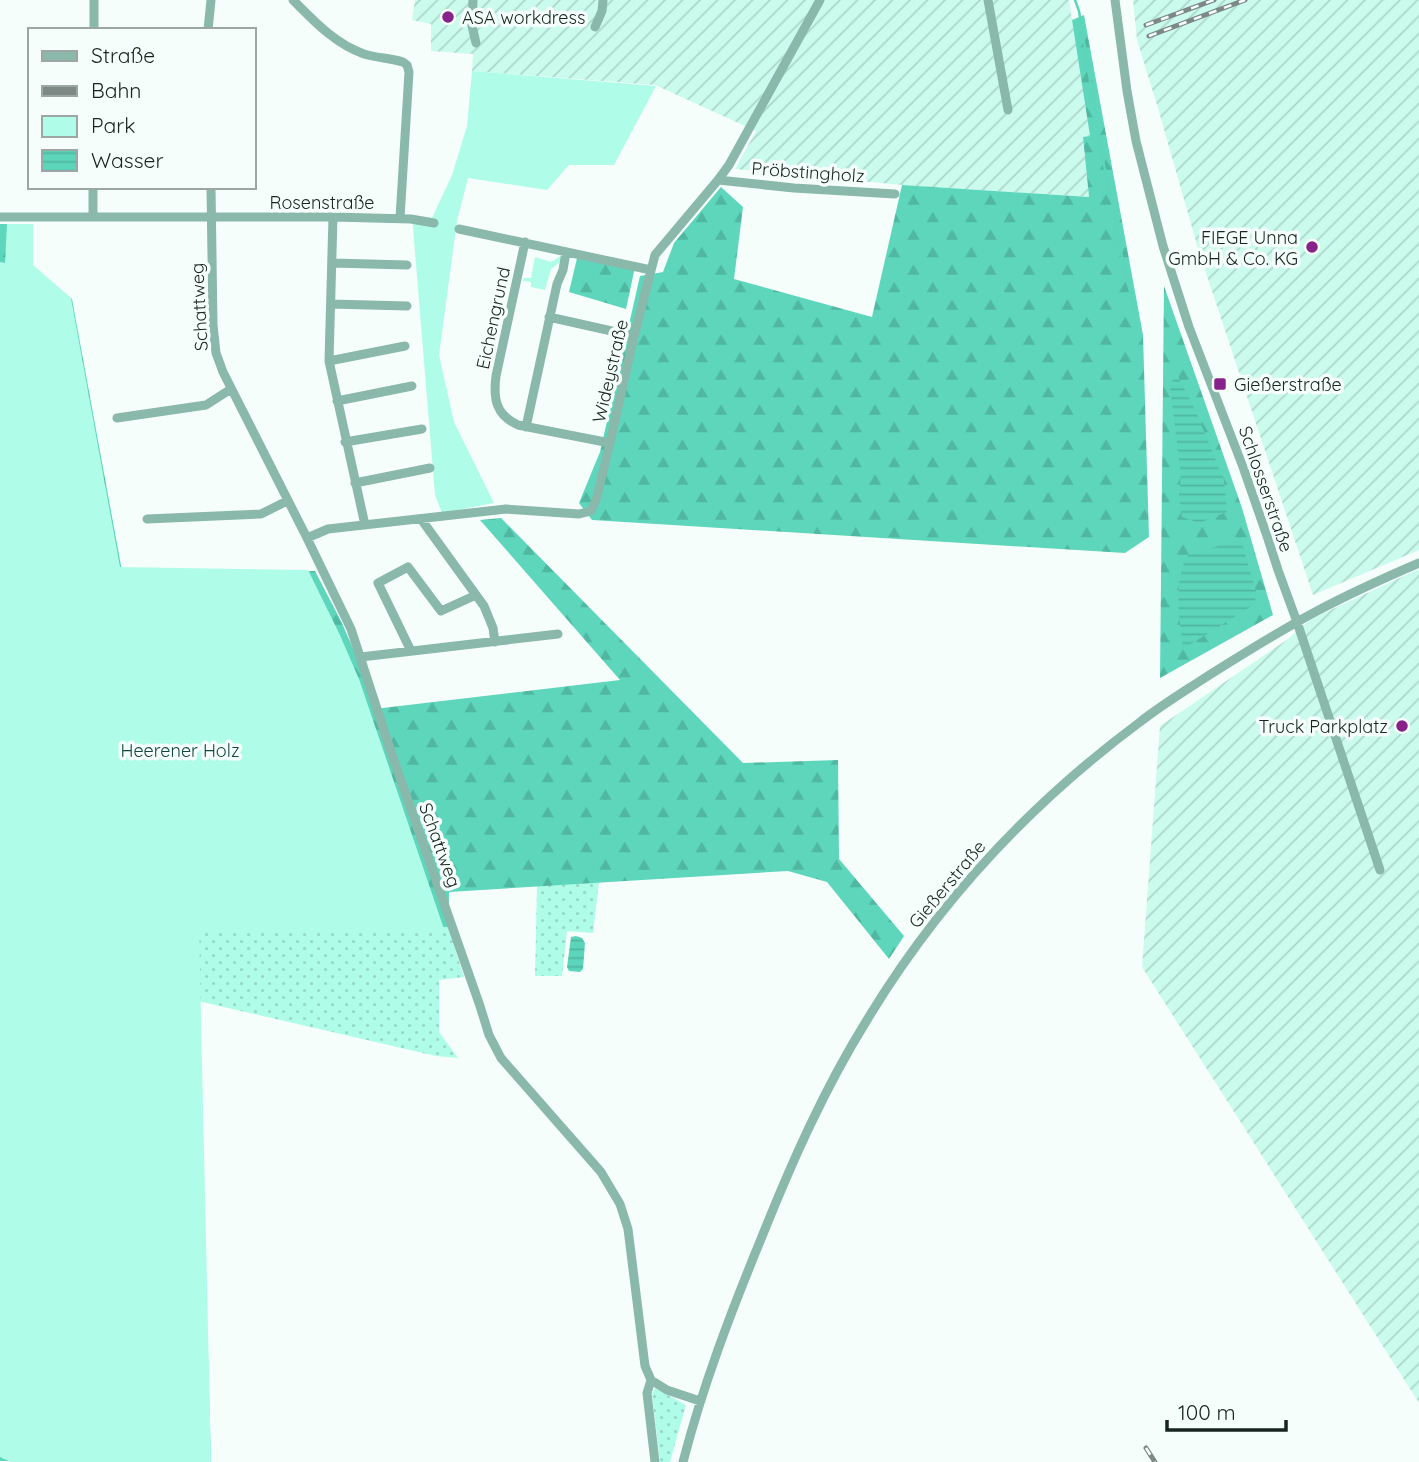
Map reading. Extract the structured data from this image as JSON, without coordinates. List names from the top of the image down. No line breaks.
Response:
{"streets":{"street":["Pröbstingholz","Rosenstraße","Schattweg","Eichengrund","Wideystraße","Schlosserstraße","Gießerstraße"]},"crossings":[["Pröbstingholz","Wideystraße"],["Rosenstraße","Schattweg"],["Schattweg","Wideystraße"],["Eichengrund","Wideystraße"],["Schlosserstraße","Gießerstraße"]],"parks":["Heerener Holz"],"places":{"other":["ASA workdress","FIEGE Unna GmbH & Co. KG","Truck Parkplatz"],"transit":["Gießerstraße"]},"legend":["Straße","Bahn","Park","Wasser"],"scale_bar":"100 m"}
